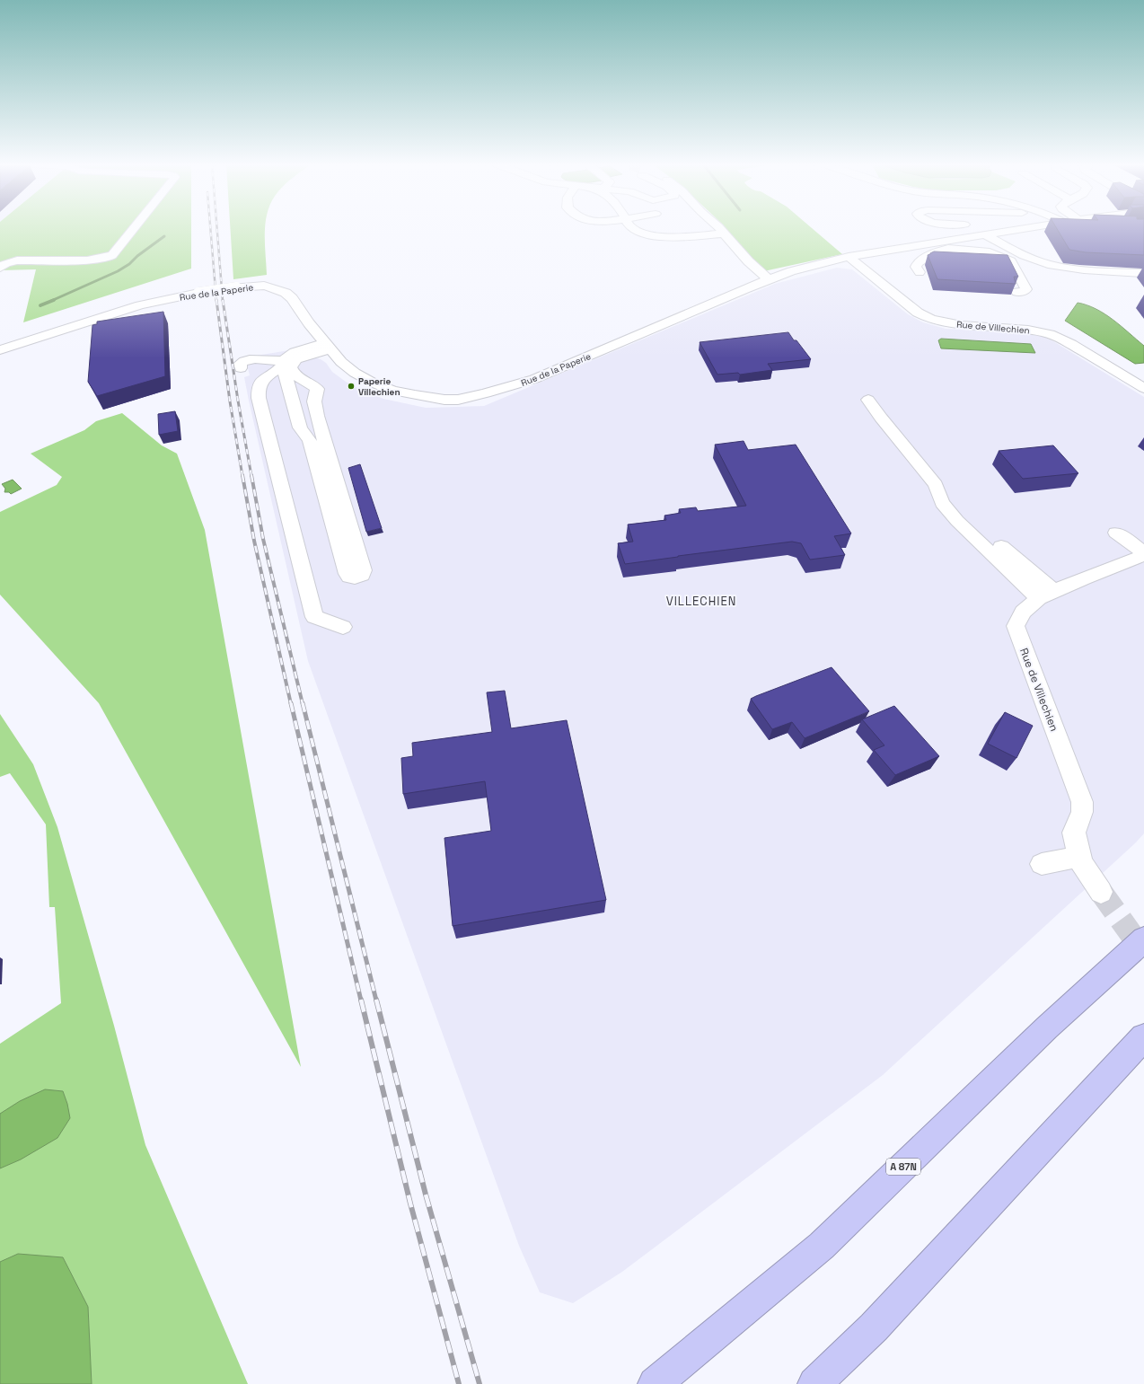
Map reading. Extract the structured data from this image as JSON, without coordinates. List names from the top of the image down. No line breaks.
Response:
{"streets":{"highway":["A 87N"],"street":["Rue de la Paperie","Rue de Villechien"]},"crossings":[["Rue de la Paperie","Rue de Villechien"]],"districts":["VILLECHIEN"],"places":["Paperie Villechien"]}
